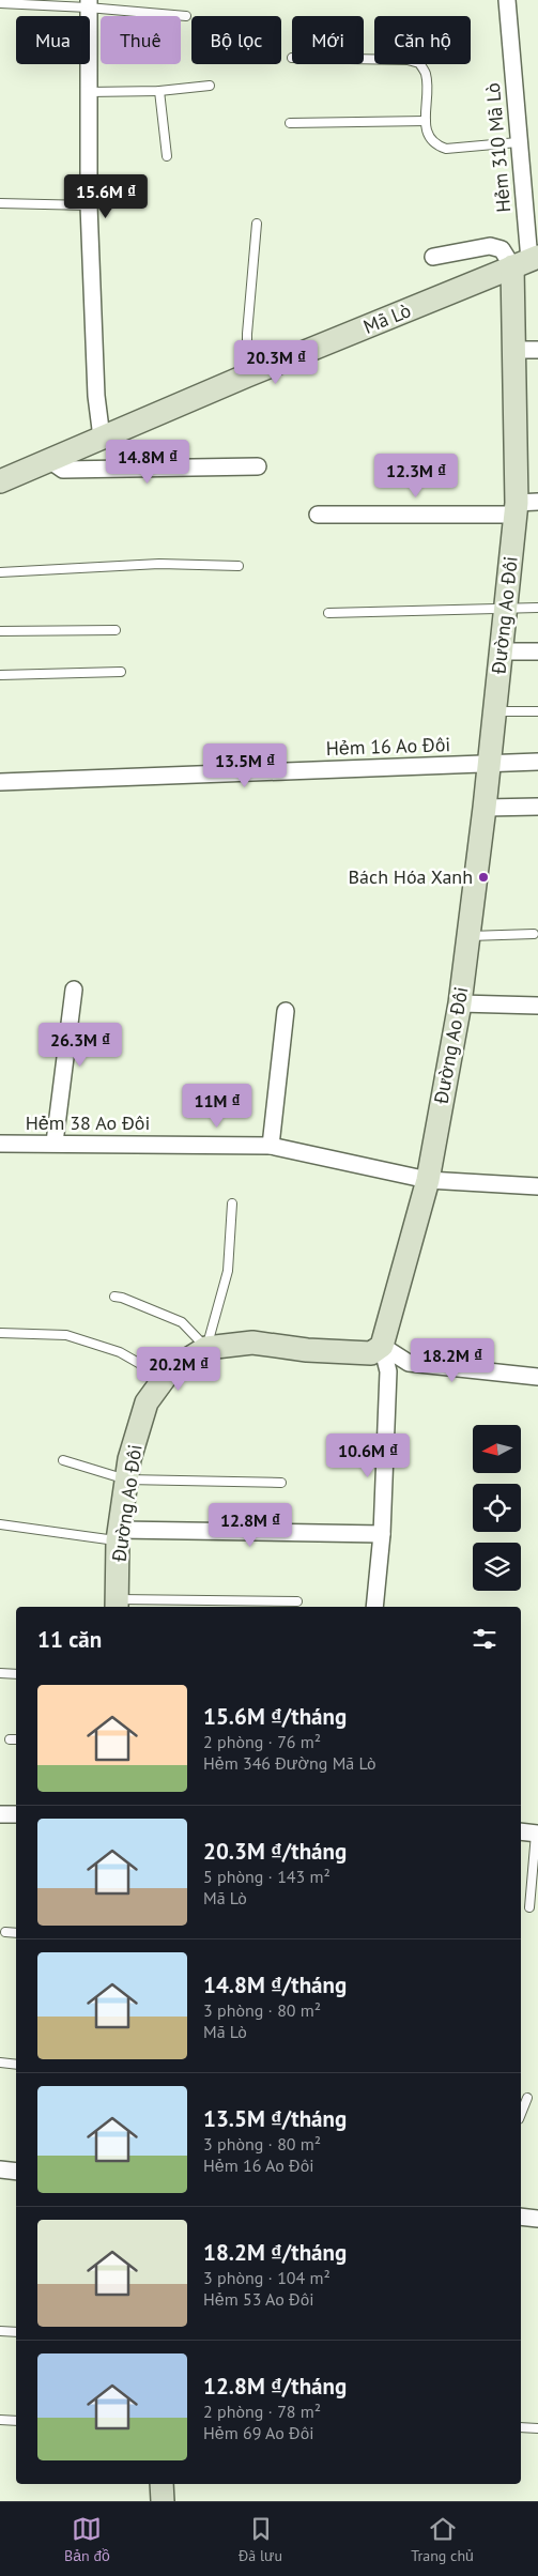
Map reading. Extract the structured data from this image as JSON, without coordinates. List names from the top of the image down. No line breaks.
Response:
{"streets":{"street":["Hẻm 310 Mã Lò","Mã Lò","Đường Ao Đôi","Hẻm 16 Ao Đôi","Hẻm 38 Ao Đôi"]},"crossings":[["Hẻm 310 Mã Lò","Mã Lò"],["Hẻm 310 Mã Lò","Đường Ao Đôi"],["Mã Lò","Đường Ao Đôi"],["Đường Ao Đôi","Hẻm 16 Ao Đôi"],["Đường Ao Đôi","Hẻm 38 Ao Đôi"]],"places":["Bách Hóa Xanh"],"north":"left","page":{"chip":["Mua","Thuê","Bộ lọc","Mới","Căn hộ"],"price":["15.6M ₫","20.3M ₫","14.8M ₫","12.3M ₫","13.5M ₫","26.3M ₫","11M ₫","18.2M ₫","20.2M ₫","10.6M ₫","12.8M ₫"],"heading":"11 căn","list":[{"name":"15.6M ₫/tháng","note":"2 phòng · 76 m² · Hẻm 346 Đường Mã Lò"},{"name":"20.3M ₫/tháng","note":"5 phòng · 143 m² · Mã Lò"},{"name":"14.8M ₫/tháng","note":"3 phòng · 80 m² · Mã Lò"},{"name":"13.5M ₫/tháng","note":"3 phòng · 80 m² · Hẻm 16 Ao Đôi"},{"name":"18.2M ₫/tháng","note":"3 phòng · 104 m² · Hẻm 53 Ao Đôi"},{"name":"12.8M ₫/tháng","note":"2 phòng · 78 m² · Hẻm 69 Ao Đôi"}],"tabs":["Bản đồ","Đã lưu","Trang chủ"]}}
